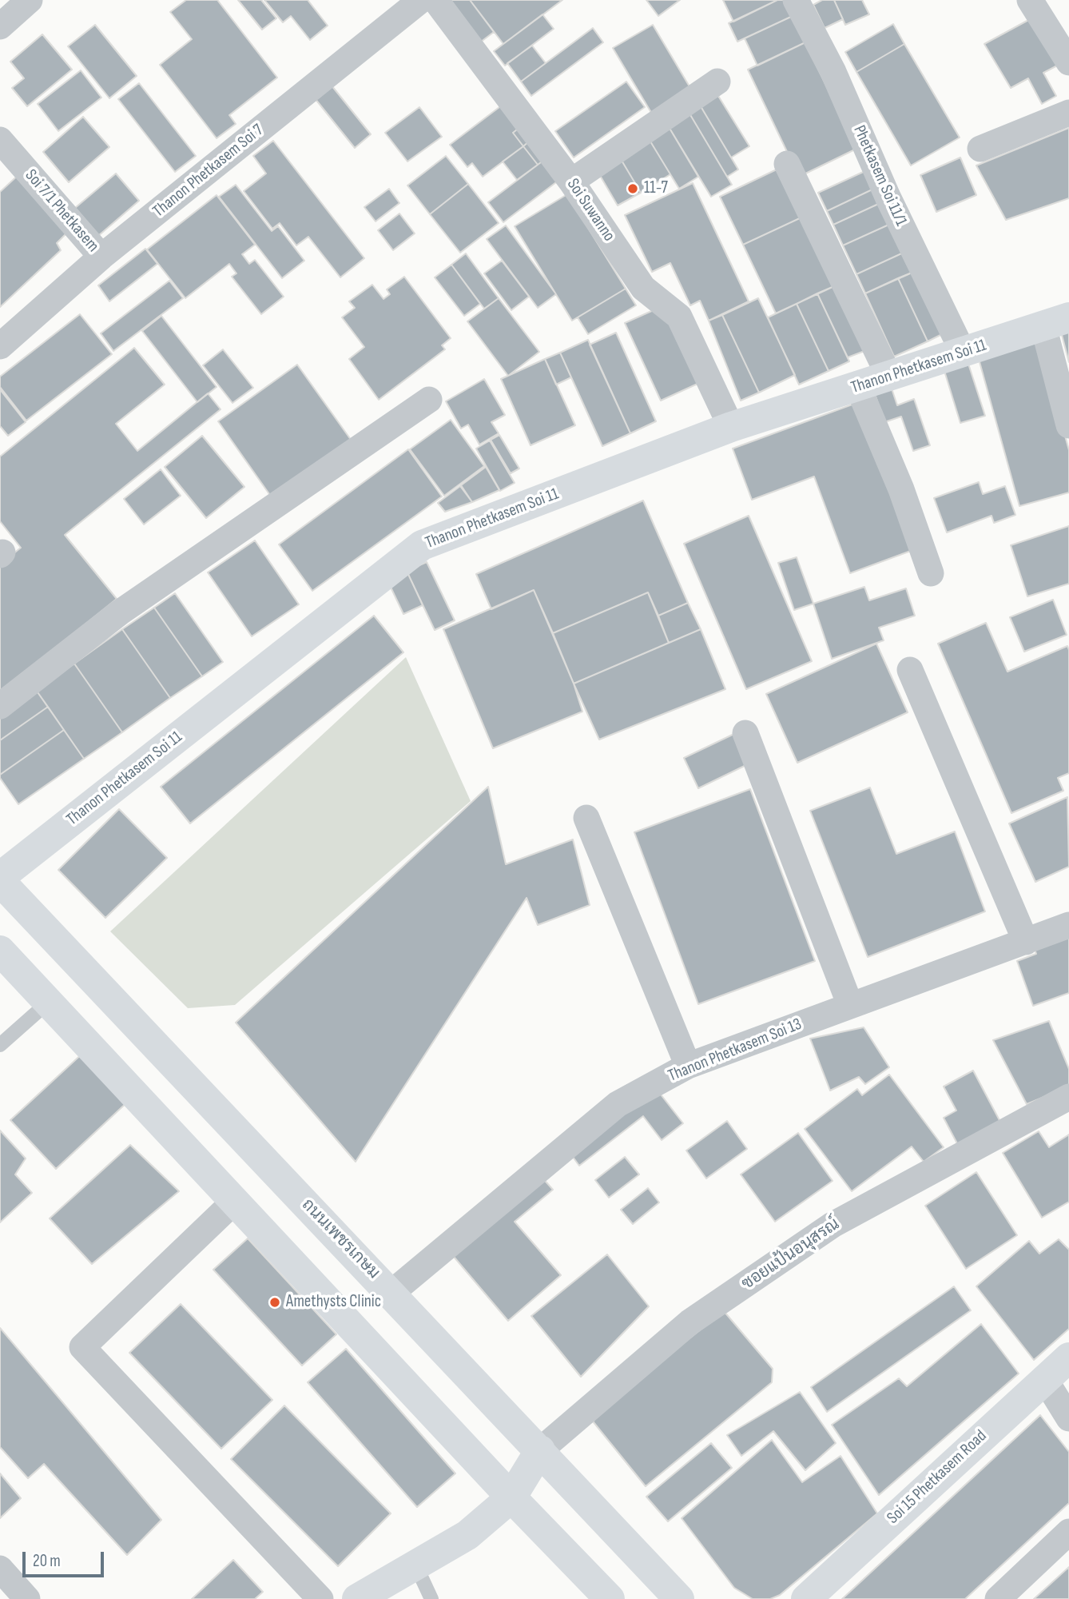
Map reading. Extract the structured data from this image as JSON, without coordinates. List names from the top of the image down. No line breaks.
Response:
{"streets":{"main road":["Thanon Phetkasem Soi 11","ถนนเพชรเกษม","Soi 15 Phetkasem Road"],"street":["Thanon Phetkasem Soi 7","Phetkasem Soi 11/1","Soi Suwanno","Soi 7/1 Phetkasem","Thanon Phetkasem Soi 13","ซอยแป้นอนุสรณ์"]},"crossings":[["Thanon Phetkasem Soi 7","Soi 7/1 Phetkasem"],["Phetkasem Soi 11/1","Thanon Phetkasem Soi 11"],["Soi Suwanno","Thanon Phetkasem Soi 11"],["Thanon Phetkasem Soi 11","ถนนเพชรเกษม"],["Thanon Phetkasem Soi 13","ถนนเพชรเกษม"],["ถนนเพชรเกษม","ซอยแป้นอนุสรณ์"]],"places":["11-7","Amethysts Clinic"],"scale_bar":"20 m"}
